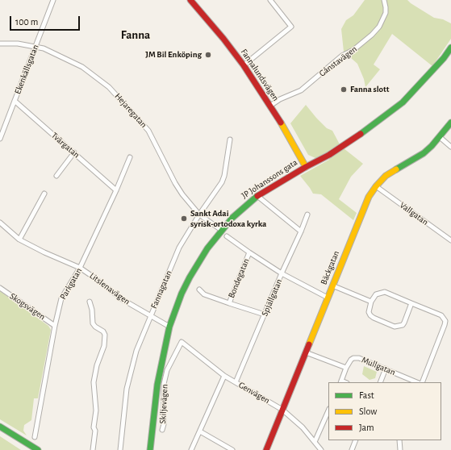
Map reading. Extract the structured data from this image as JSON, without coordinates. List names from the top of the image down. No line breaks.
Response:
{"streets":{"street":["Gånstavägen","Ekenkällsgatan","Fannalundsvägen","Hejaregatan","Tvärgatan","JP Johanssons gata","Vallgatan","Bäckgatan","Bondegatan","Parkgatan","Litslenavägen","Fannagatan","Spjällgatan","Skogsvägen","Mullgatan","Genvägen","Skiljevägen"]},"crossings":[["Gånstavägen","Fannalundsvägen"],["Ekenkällsgatan","Hejaregatan"],["Ekenkällsgatan","Tvärgatan"],["Fannalundsvägen","JP Johanssons gata"],["Hejaregatan","JP Johanssons gata"],["Hejaregatan","Fannagatan"],["Tvärgatan","Parkgatan"],["JP Johanssons gata","Litslenavägen"],["Vallgatan","Bäckgatan"],["Bäckgatan","Genvägen"],["Parkgatan","Litslenavägen"],["Parkgatan","Skogsvägen"],["Litslenavägen","Fannagatan"],["Spjällgatan","Genvägen"],["Genvägen","Skiljevägen"]],"districts":["Fanna"],"places":["JM Bil Enköping","Fanna slott","Sankt Adai syrisk-ortodoxa kyrka"],"legend":["Fast","Slow","Jam"],"scale_bar":"100 m"}
